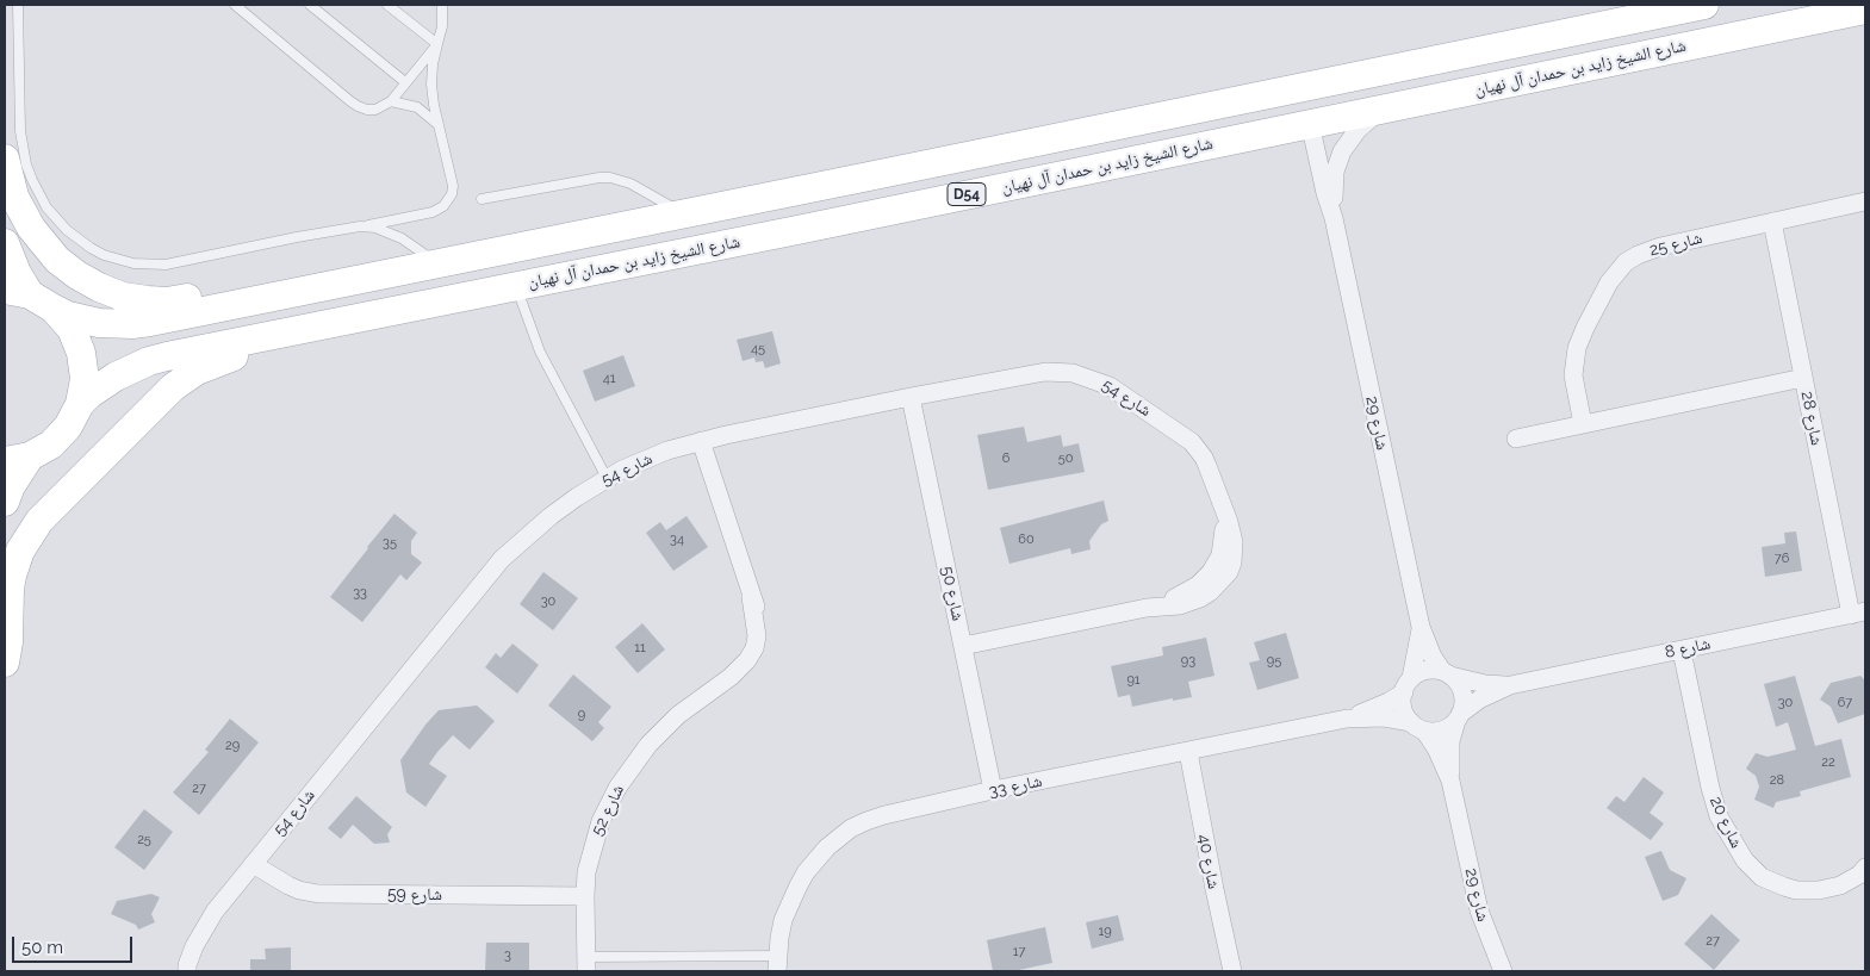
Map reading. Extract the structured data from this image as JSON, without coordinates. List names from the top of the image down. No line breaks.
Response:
{"streets":{"main road":["شارع الشيخ زايد بن حمدان آل نهيان","D54"],"street":["شارع 25","شارع 54","شارع 28","شارع 29","شارع 50","شارع 8","شارع 33","شارع 52","شارع 20","شارع 40","شارع 59"]},"crossings":[["شارع الشيخ زايد بن حمدان آل نهيان","شارع 29"],["شارع 25","شارع 28"],["شارع 54","شارع 50"],["شارع 54","شارع 52"],["شارع 54","شارع 59"],["شارع 28","شارع 8"],["شارع 29","شارع 8"],["شارع 29","شارع 33"],["شارع 50","شارع 33"],["شارع 8","شارع 33"],["شارع 8","شارع 20"],["شارع 33","شارع 40"],["شارع 52","شارع 59"]],"house_numbers":["45","41","6","50","34","60","35","76","33","30","11","93","95","91","30","67","9","29","22","28","27","25","19","27","17","3"],"scale_bar":"50 m"}
